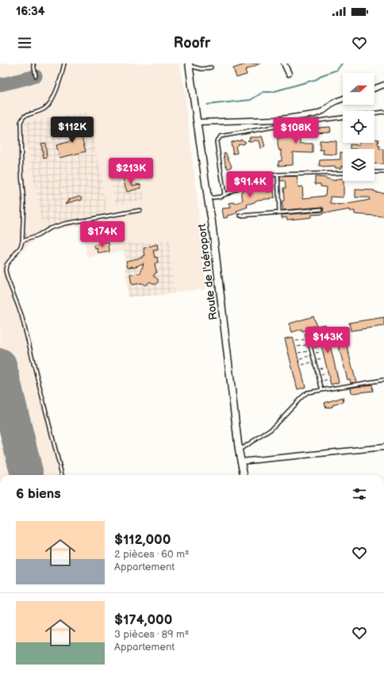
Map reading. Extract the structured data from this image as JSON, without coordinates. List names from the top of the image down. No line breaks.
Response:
{"streets":{"street":["Route de l'aéroport"]},"north":"right","page":{"status":"16:34","header":"Roofr","price":["$112K","$108K","$213K","$91.4K","$174K","$143K"],"heading":"6 biens","list":[{"name":"$112,000","note":"2 pièces · 60 m² · Appartement"},{"name":"$174,000","note":"3 pièces · 89 m² · Appartement"}]}}
